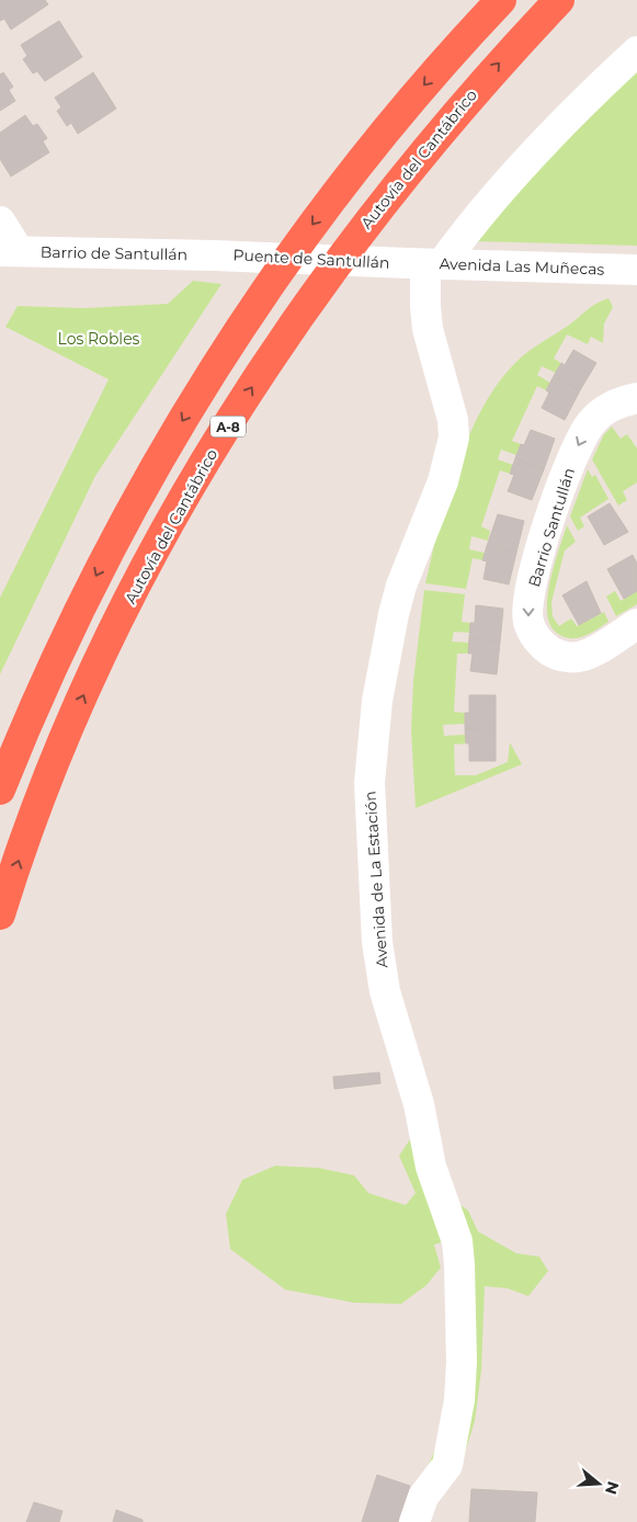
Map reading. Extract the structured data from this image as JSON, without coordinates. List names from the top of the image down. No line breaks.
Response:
{"streets":{"highway":["Autovía del Cantábrico","A-8"],"street":["Barrio de Santullán","Puente de Santullán","Avenida Las Muñecas","Barrio Santullán","Avenida de La Estación"]},"crossings":[["Barrio de Santullán","Puente de Santullán"],["Puente de Santullán","Avenida Las Muñecas"],["Puente de Santullán","Avenida de La Estación"],["Avenida Las Muñecas","Avenida de La Estación"]],"parks":["Los Robles"],"north":"right"}
